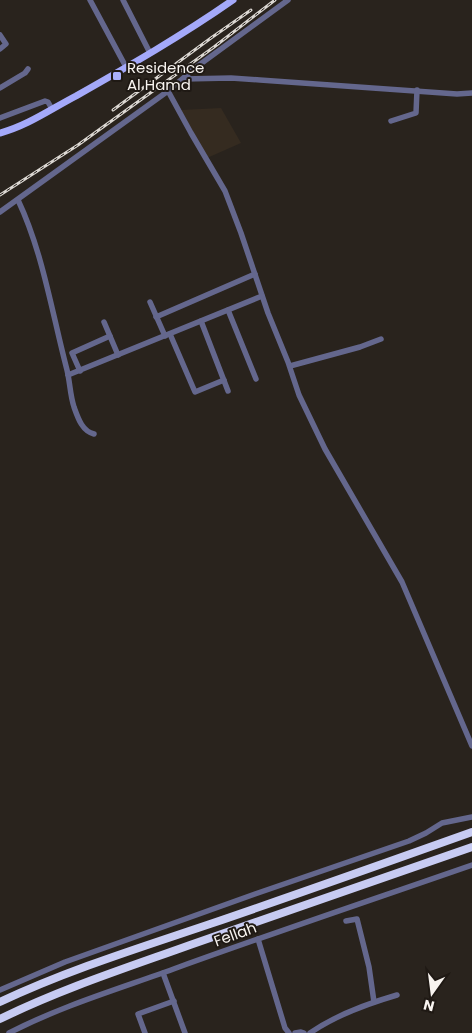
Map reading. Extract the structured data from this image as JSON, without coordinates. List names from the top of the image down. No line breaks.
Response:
{"streets":{"street":["Fellah"]},"places":{"transit":["Residence Al Hamd"]},"north":"bottom"}
